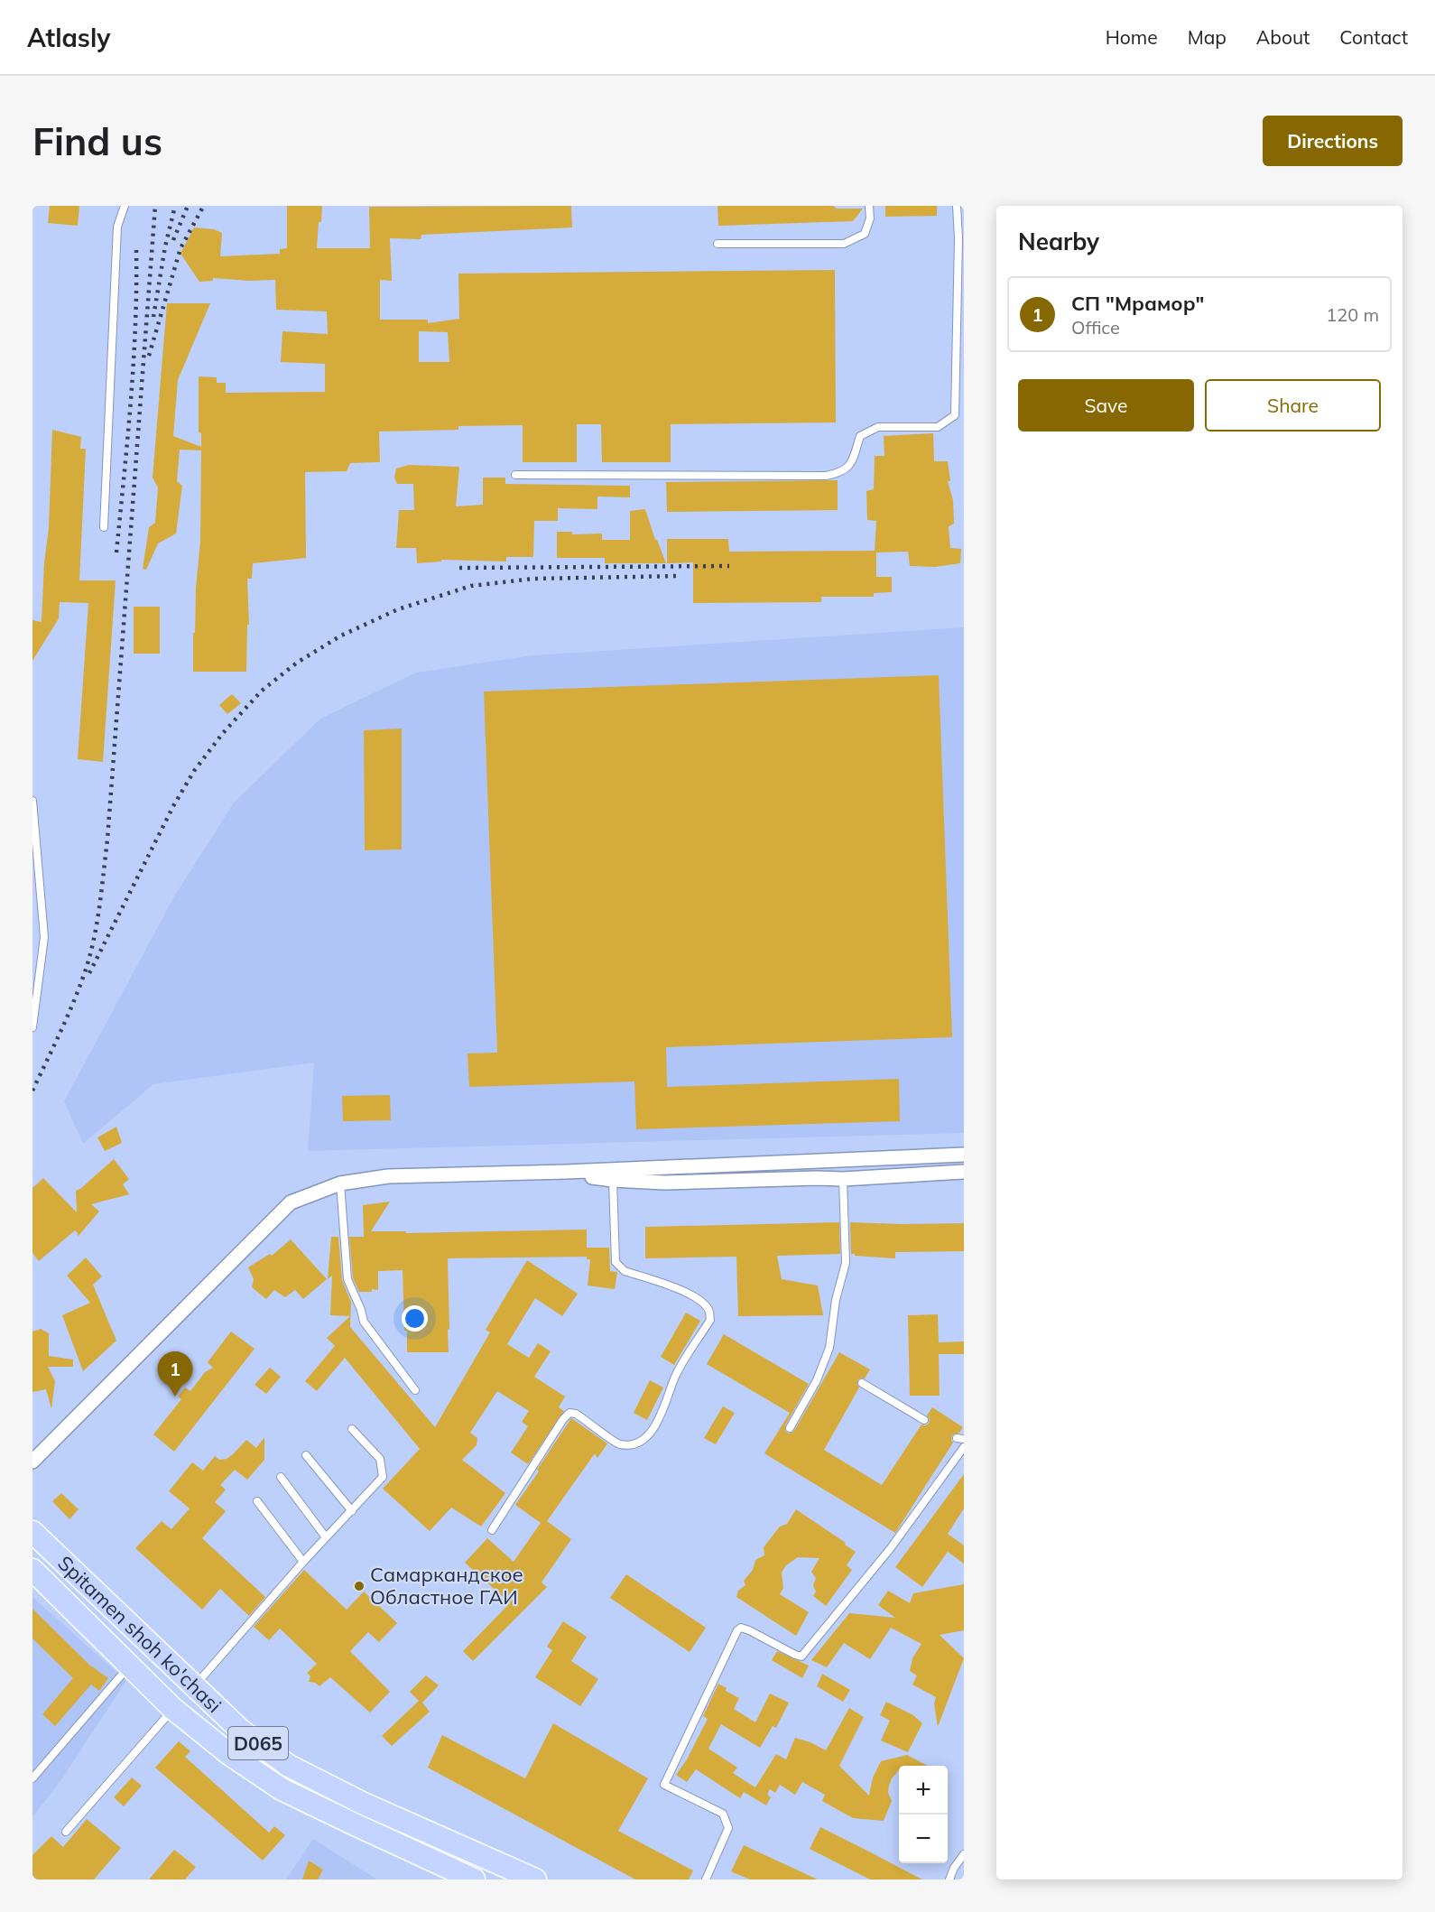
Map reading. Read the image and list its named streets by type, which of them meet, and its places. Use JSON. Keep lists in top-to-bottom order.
{
  "streets": {
    "main road": ["Spitamen shoh ko'chasi", "D065"]
  },
  "places": ["Самаркандское Областное ГАИ"],
  "page": {
    "header": "Atlasly",
    "nav": [
      "Home",
      "Map",
      "About",
      "Contact"
    ],
    "buttons": [
      "Directions",
      ["Save", "Share"]
    ],
    "title": "Find us",
    "heading": "Nearby",
    "list": [
      {
        "mark": "1",
        "name": "СП \"Мрамор\"",
        "note": "Office",
        "value": "120 m"
      }
    ],
    "pins": "1",
    "map_buttons": ["+", "−"]
  }
}
